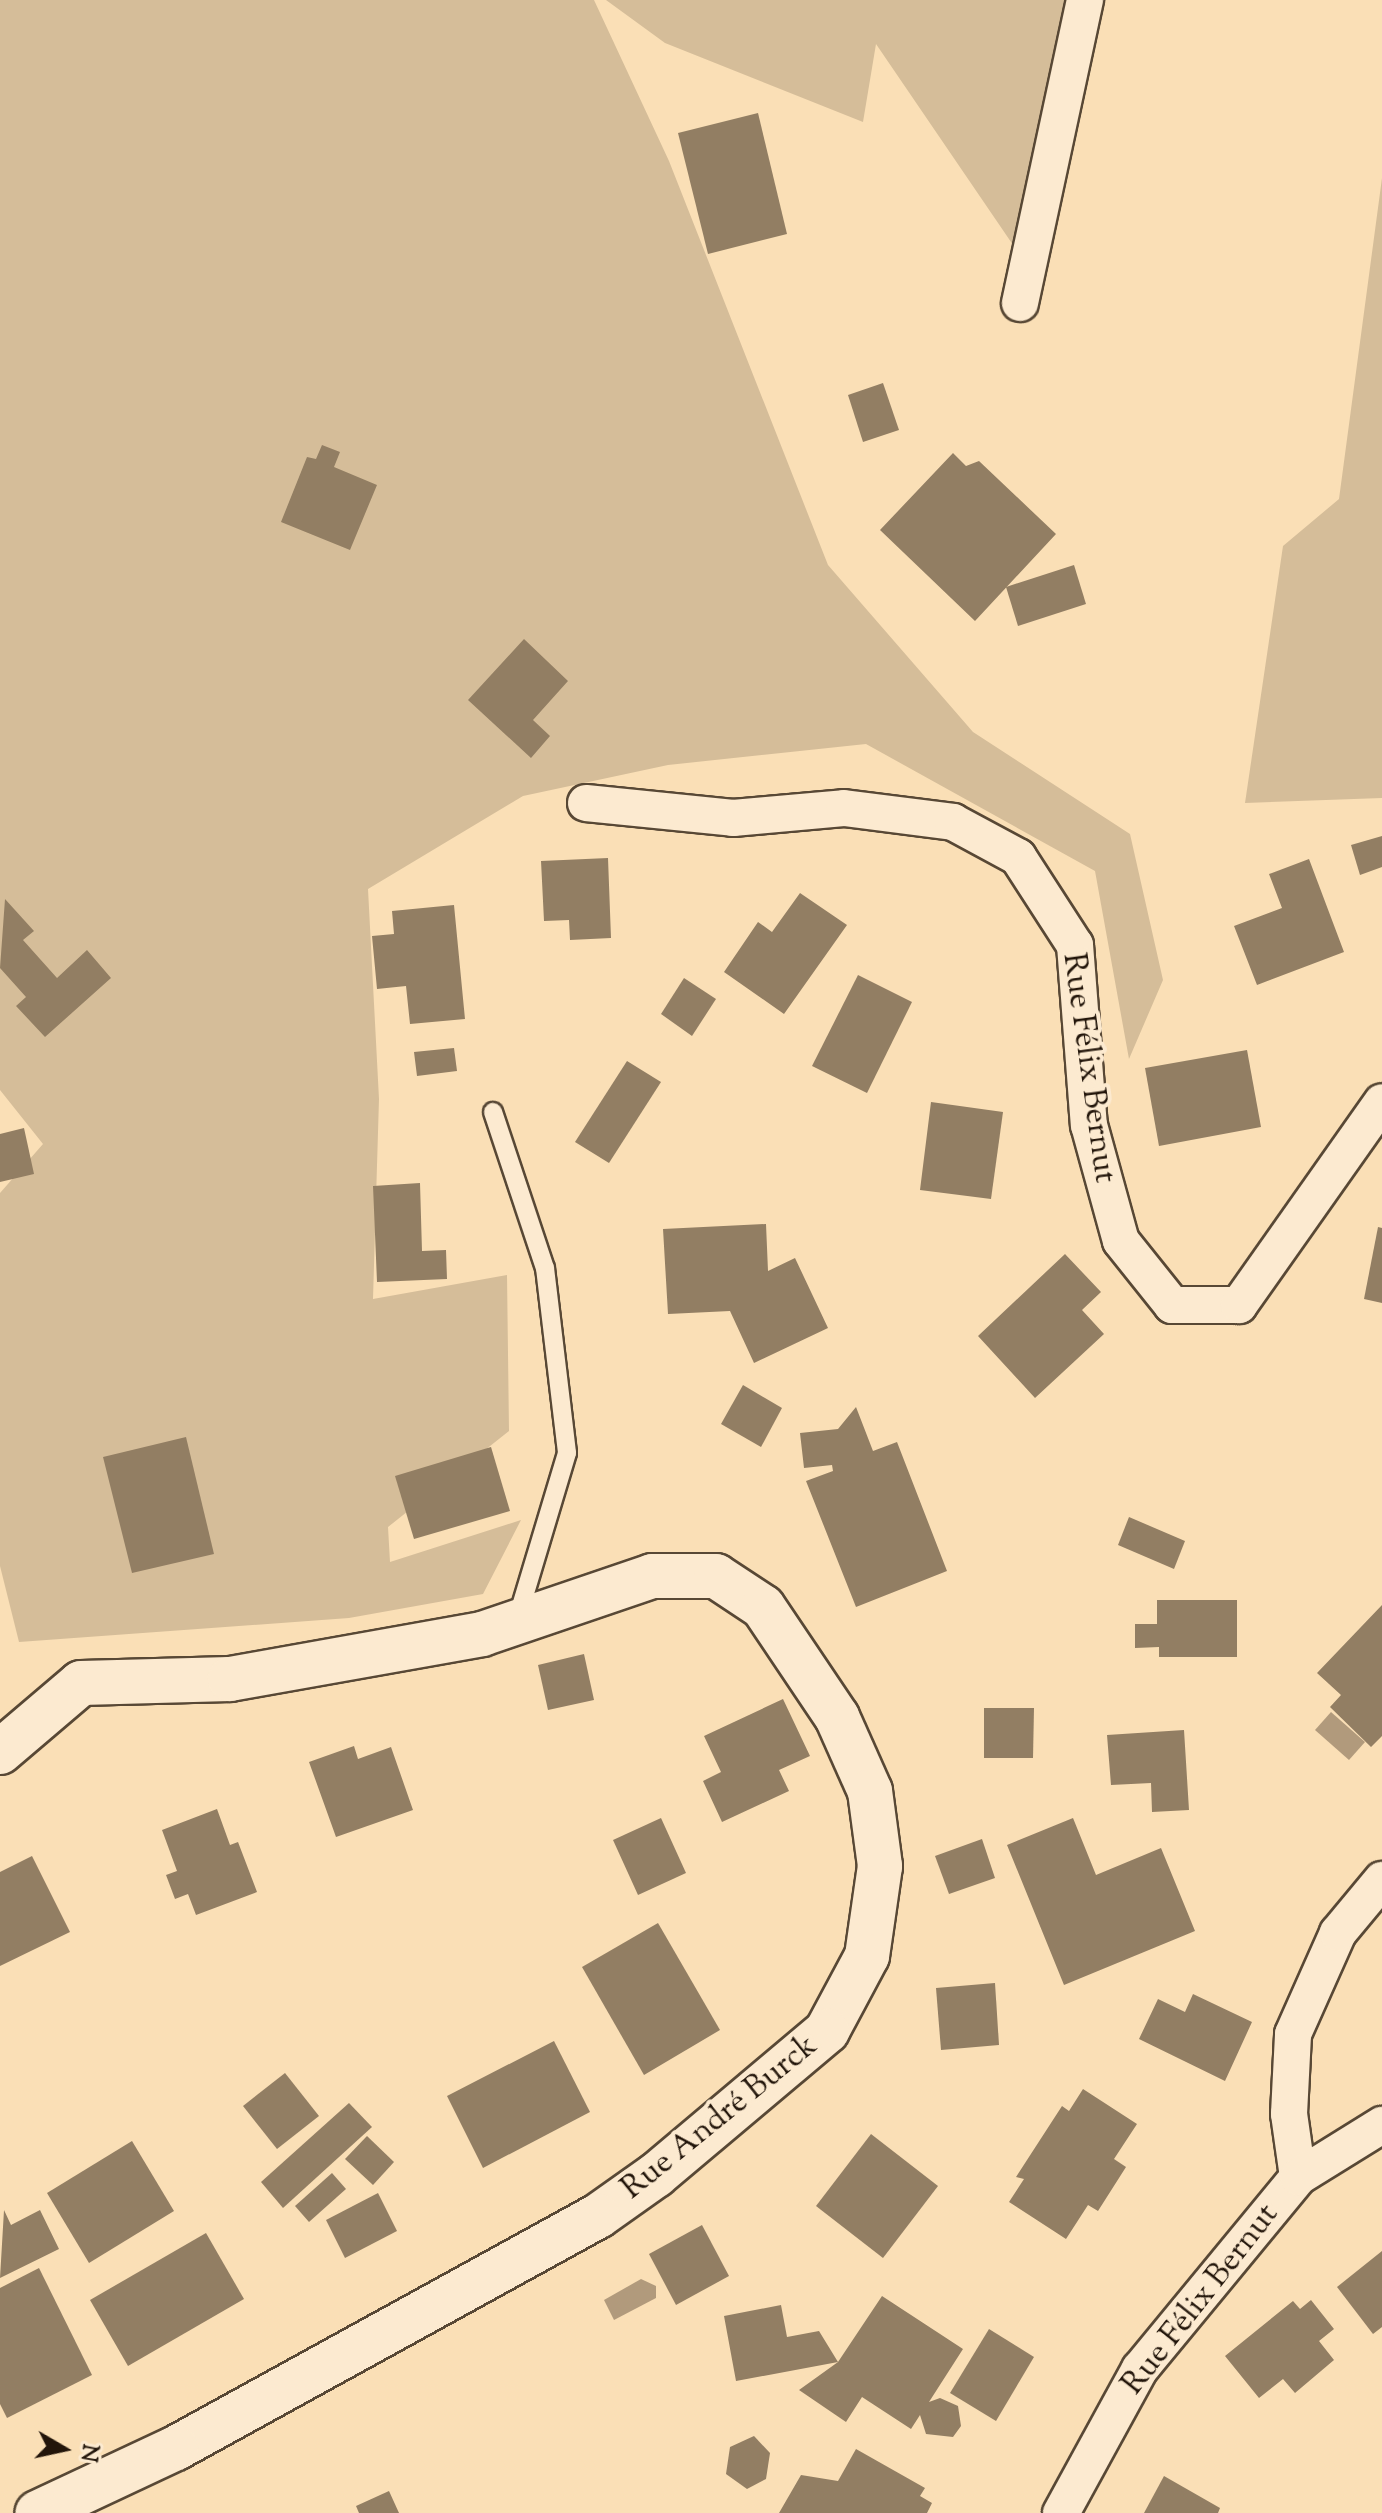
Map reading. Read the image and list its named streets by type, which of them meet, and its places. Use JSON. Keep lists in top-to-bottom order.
{
  "streets": {
    "street": ["Rue Félix Bernut", "Rue André Burck"]
  },
  "north": "right"
}
